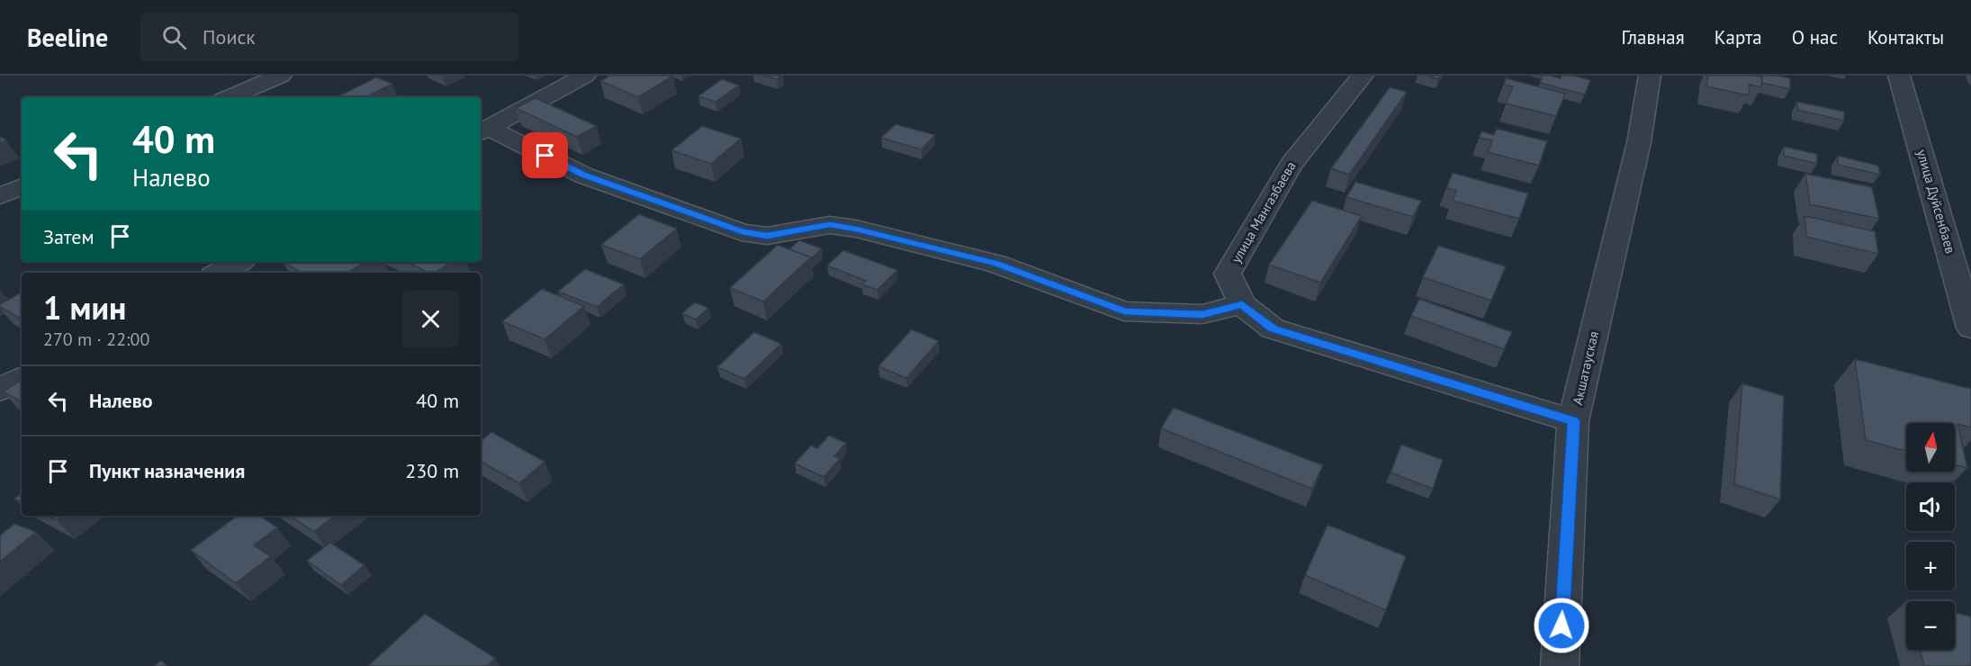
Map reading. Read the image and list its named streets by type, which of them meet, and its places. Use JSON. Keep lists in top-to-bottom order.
{
  "streets": {
    "street": ["улица Дуйсенбаев", "улица Мангазбаева", "Акшатауская"]
  },
  "north": "top",
  "page": {
    "header": "Beeline",
    "search": "Поиск",
    "nav": [
      "Главная",
      "Карта",
      "О нас",
      "Контакты"
    ],
    "turn": ["40 m", "Налево"],
    "then": "Затем",
    "heading": ["1 мин", "270 m · 22:00"],
    "list": [
      {
        "name": "Налево",
        "value": "40 m"
      },
      {
        "name": "Пункт назначения",
        "value": "230 m"
      }
    ],
    "map_buttons": ["+", "−"]
  }
}
